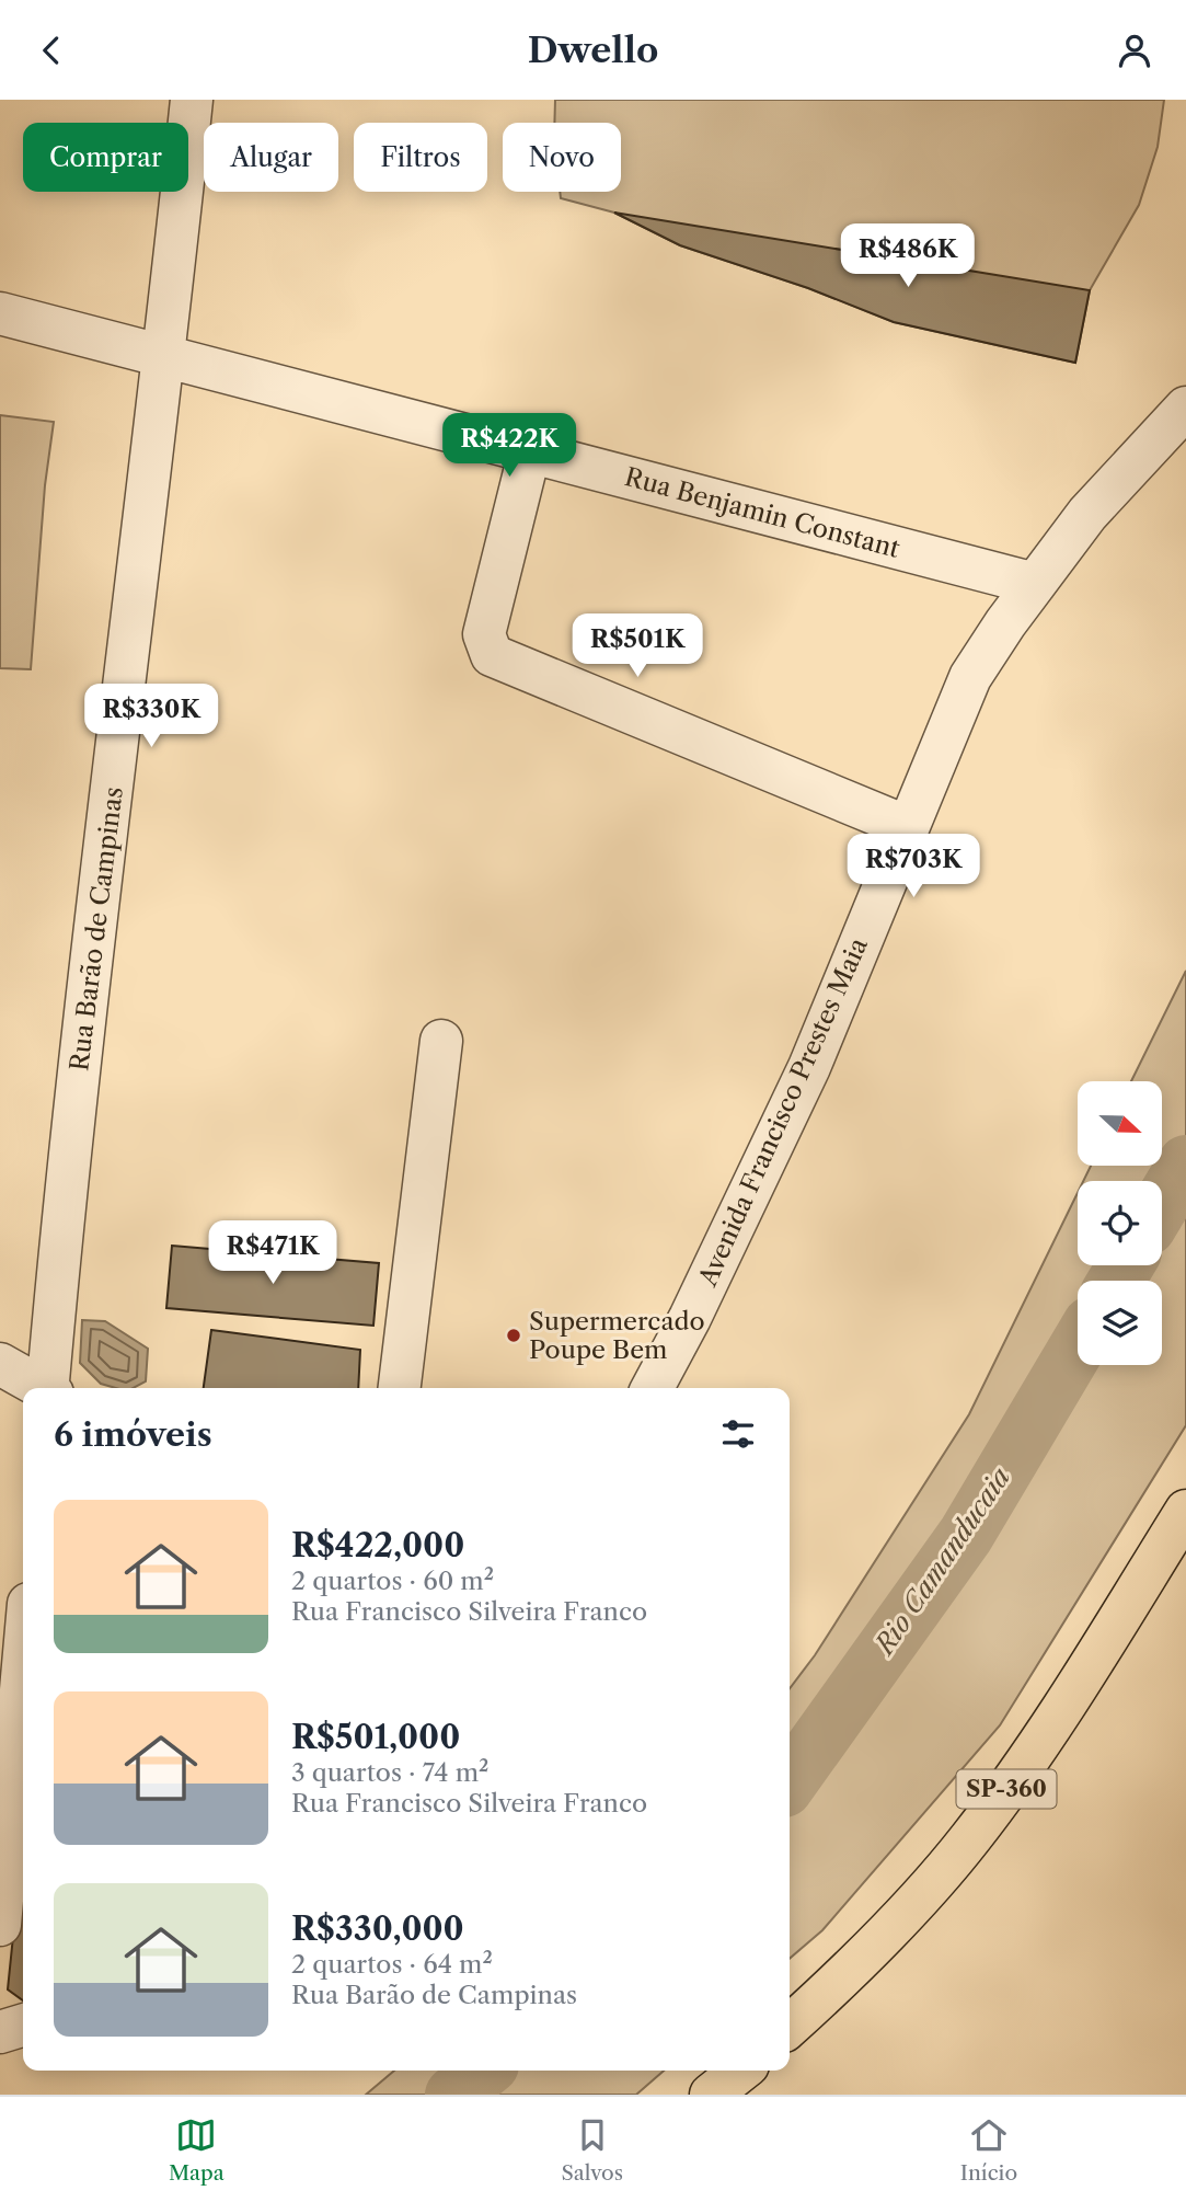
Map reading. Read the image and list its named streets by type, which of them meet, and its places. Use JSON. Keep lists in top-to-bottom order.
{
  "streets": {
    "main road": ["SP-360"],
    "street": ["Rua Benjamin Constant", "Rua Barão de Campinas", "Avenida Francisco Prestes Maia"]
  },
  "crossings": [
    ["Rua Benjamin Constant", "Rua Barão de Campinas"],
    ["Rua Benjamin Constant", "Avenida Francisco Prestes Maia"]
  ],
  "water": ["Rio Camanducaia"],
  "places": ["Supermercado Poupe Bem"],
  "north": "right",
  "page": {
    "header": "Dwello",
    "chip": [
      "Comprar",
      "Alugar",
      "Filtros",
      "Novo"
    ],
    "price": [
      "R$486K",
      "R$422K",
      "R$501K",
      "R$330K",
      "R$703K",
      "R$471K"
    ],
    "heading": "6 imóveis",
    "list": [
      {
        "name": "R$422,000",
        "note": "2 quartos · 60 m² · Rua Francisco Silveira Franco"
      },
      {
        "name": "R$501,000",
        "note": "3 quartos · 74 m² · Rua Francisco Silveira Franco"
      },
      {
        "name": "R$330,000",
        "note": "2 quartos · 64 m² · Rua Barão de Campinas"
      }
    ],
    "tabs": ["Mapa", "Salvos", "Início"]
  }
}
